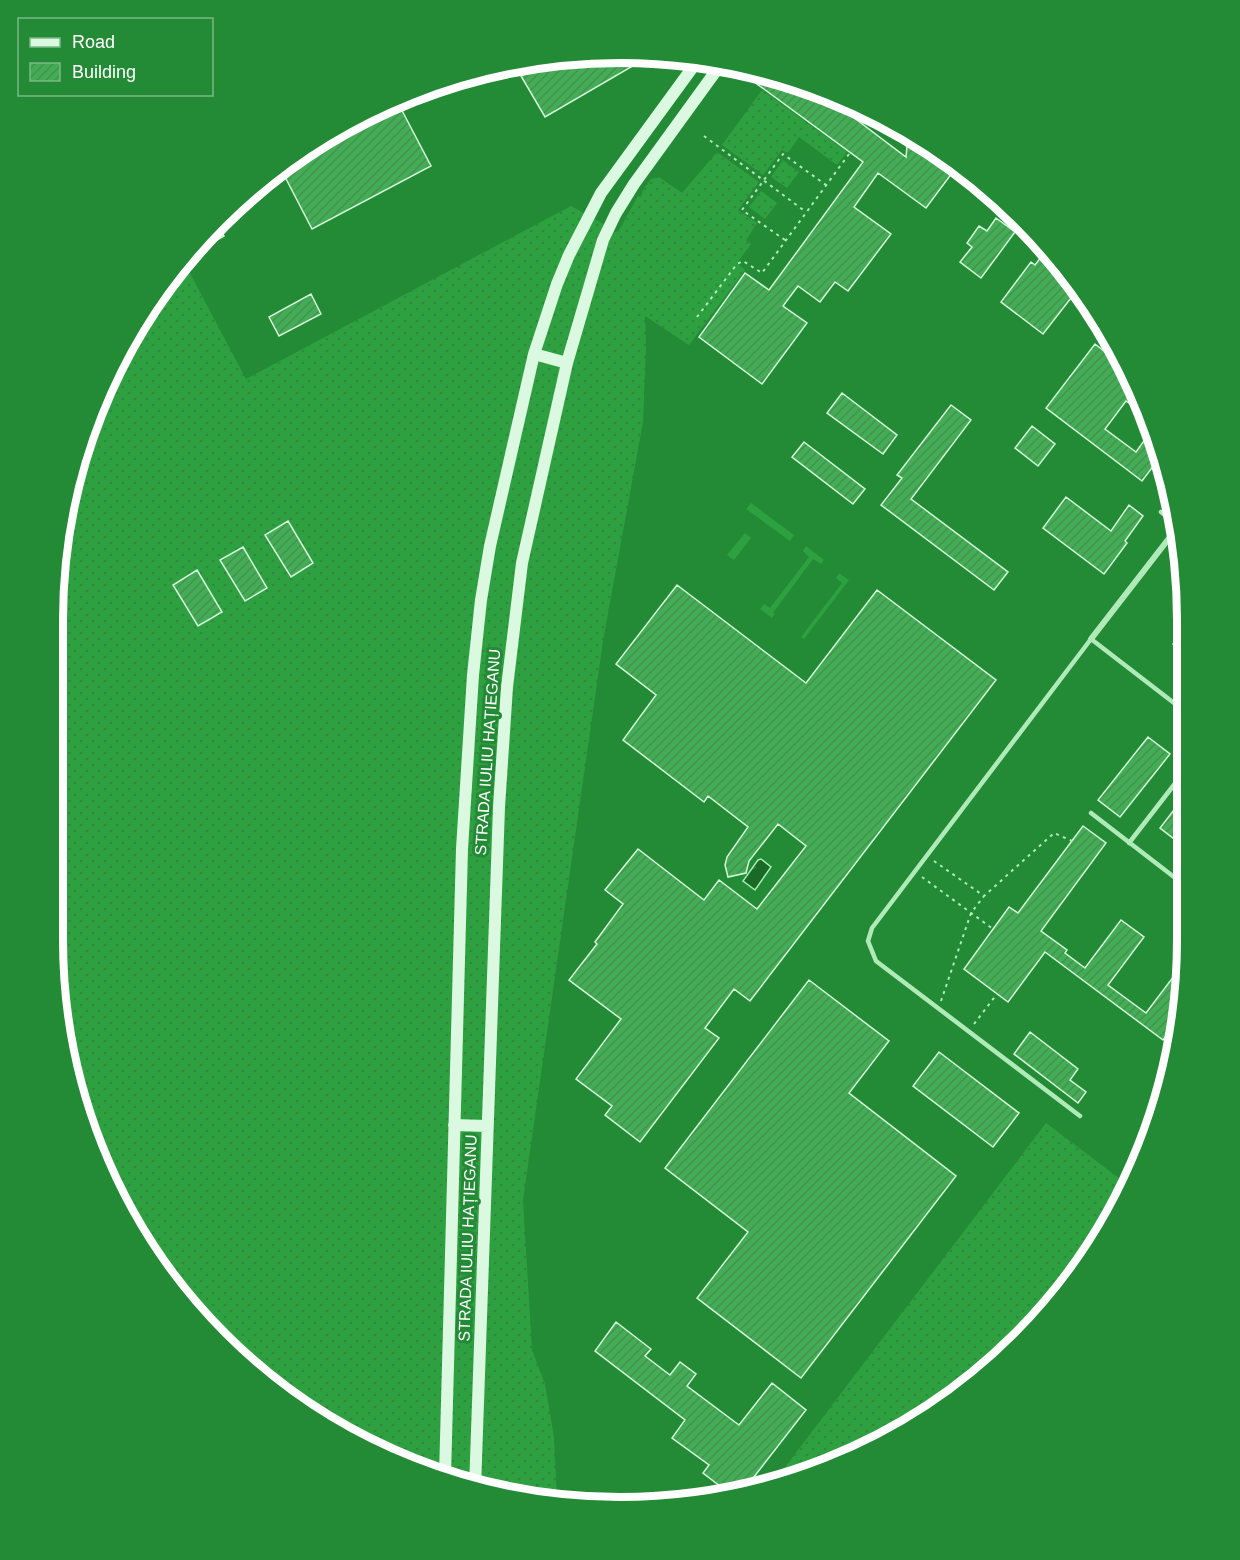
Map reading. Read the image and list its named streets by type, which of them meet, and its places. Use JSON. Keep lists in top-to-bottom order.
{
  "streets": {
    "main road": ["STRADA IULIU HAȚIEGANU"]
  },
  "legend": ["Road", "Building"]
}
